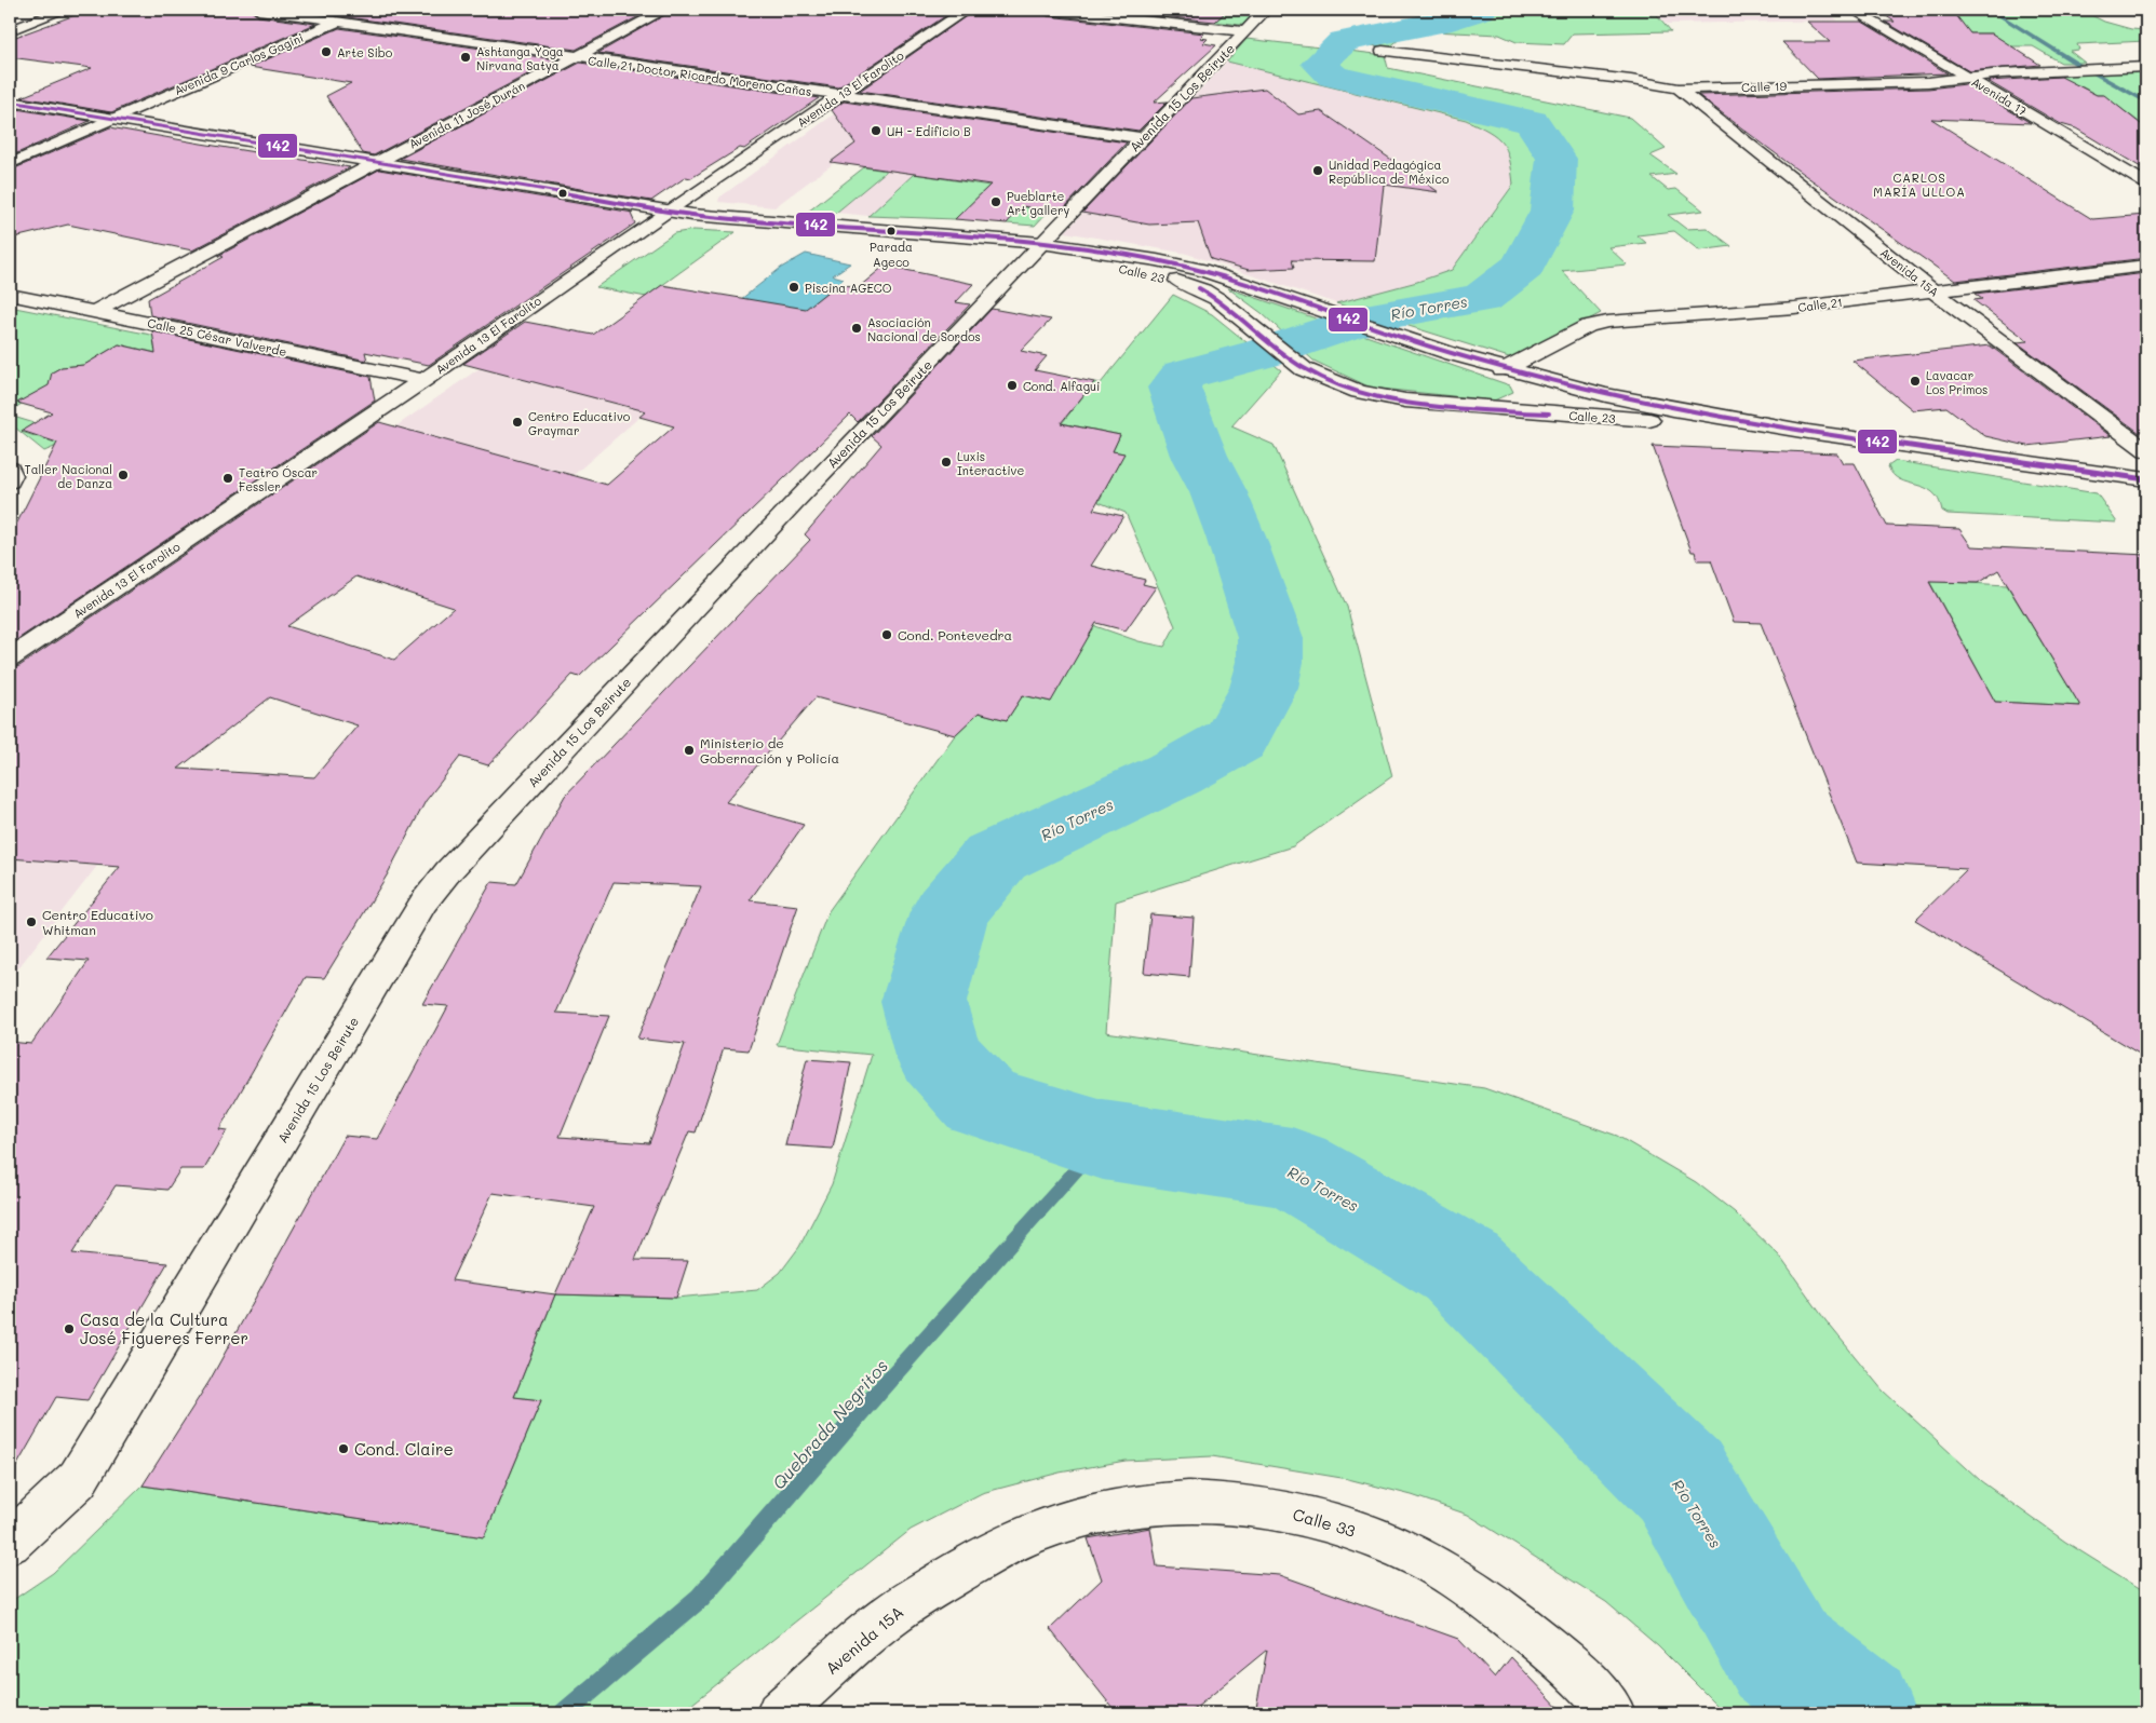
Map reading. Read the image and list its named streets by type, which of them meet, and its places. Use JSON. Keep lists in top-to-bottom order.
{
  "streets": {
    "street": [
      "Avenida 9 Carlos Gagini",
      "Calle 21 Doctor Ricardo Moreno Cañas",
      "Calle 19",
      "Avenida 13 El Farolito",
      "Avenida 17",
      "Avenida 15 Los Beirute",
      "Avenida 11 José Durán",
      "Avenida 15A",
      "Calle 23",
      "Calle 21",
      "Calle 25 César Valverde",
      "Calle 33"
    ]
  },
  "crossings": [
    ["Avenida 9 Carlos Gagini", "Calle 21 Doctor Ricardo Moreno Cañas"],
    ["Calle 21 Doctor Ricardo Moreno Cañas", "Avenida 13 El Farolito"],
    ["Calle 21 Doctor Ricardo Moreno Cañas", "Avenida 15 Los Beirute"],
    ["Calle 21 Doctor Ricardo Moreno Cañas", "Avenida 11 José Durán"],
    ["Calle 19", "Avenida 17"],
    ["Calle 19", "Avenida 15A"],
    ["Avenida 13 El Farolito", "Calle 25 César Valverde"],
    ["Avenida 15 Los Beirute", "Calle 23"],
    ["Avenida 11 José Durán", "Calle 25 César Valverde"],
    ["Avenida 15A", "Calle 21"],
    ["Avenida 15A", "Calle 33"],
    ["Calle 23", "Calle 21"]
  ],
  "districts": ["CARLOS MARÍA ULLOA"],
  "water": ["Río Torres", "Quebrada Negritos"],
  "places": [
    "Arte Sibo",
    "Ashtanga Yoga Nirvana Satya",
    "UH - Edificio B",
    "Unidad Pedagógica República de México",
    "Pueblarte Art gallery",
    "Parada Ageco",
    "Piscina AGECO",
    "Asociación Nacional de Sordos",
    "Lavacar Los Primos",
    "Cond. Alfagui",
    "Centro Educativo Graymar",
    "Luxis Interactive",
    "Taller Nacional de Danza",
    "Teatro Óscar Fessler",
    "Cond. Pontevedra",
    "Ministerio de Gobernación y Policía",
    "Centro Educativo Whitman",
    "Casa de la Cultura José Figueres Ferrer",
    "Cond. Claire"
  ],
  "lines": ["transit line 142"]
}
